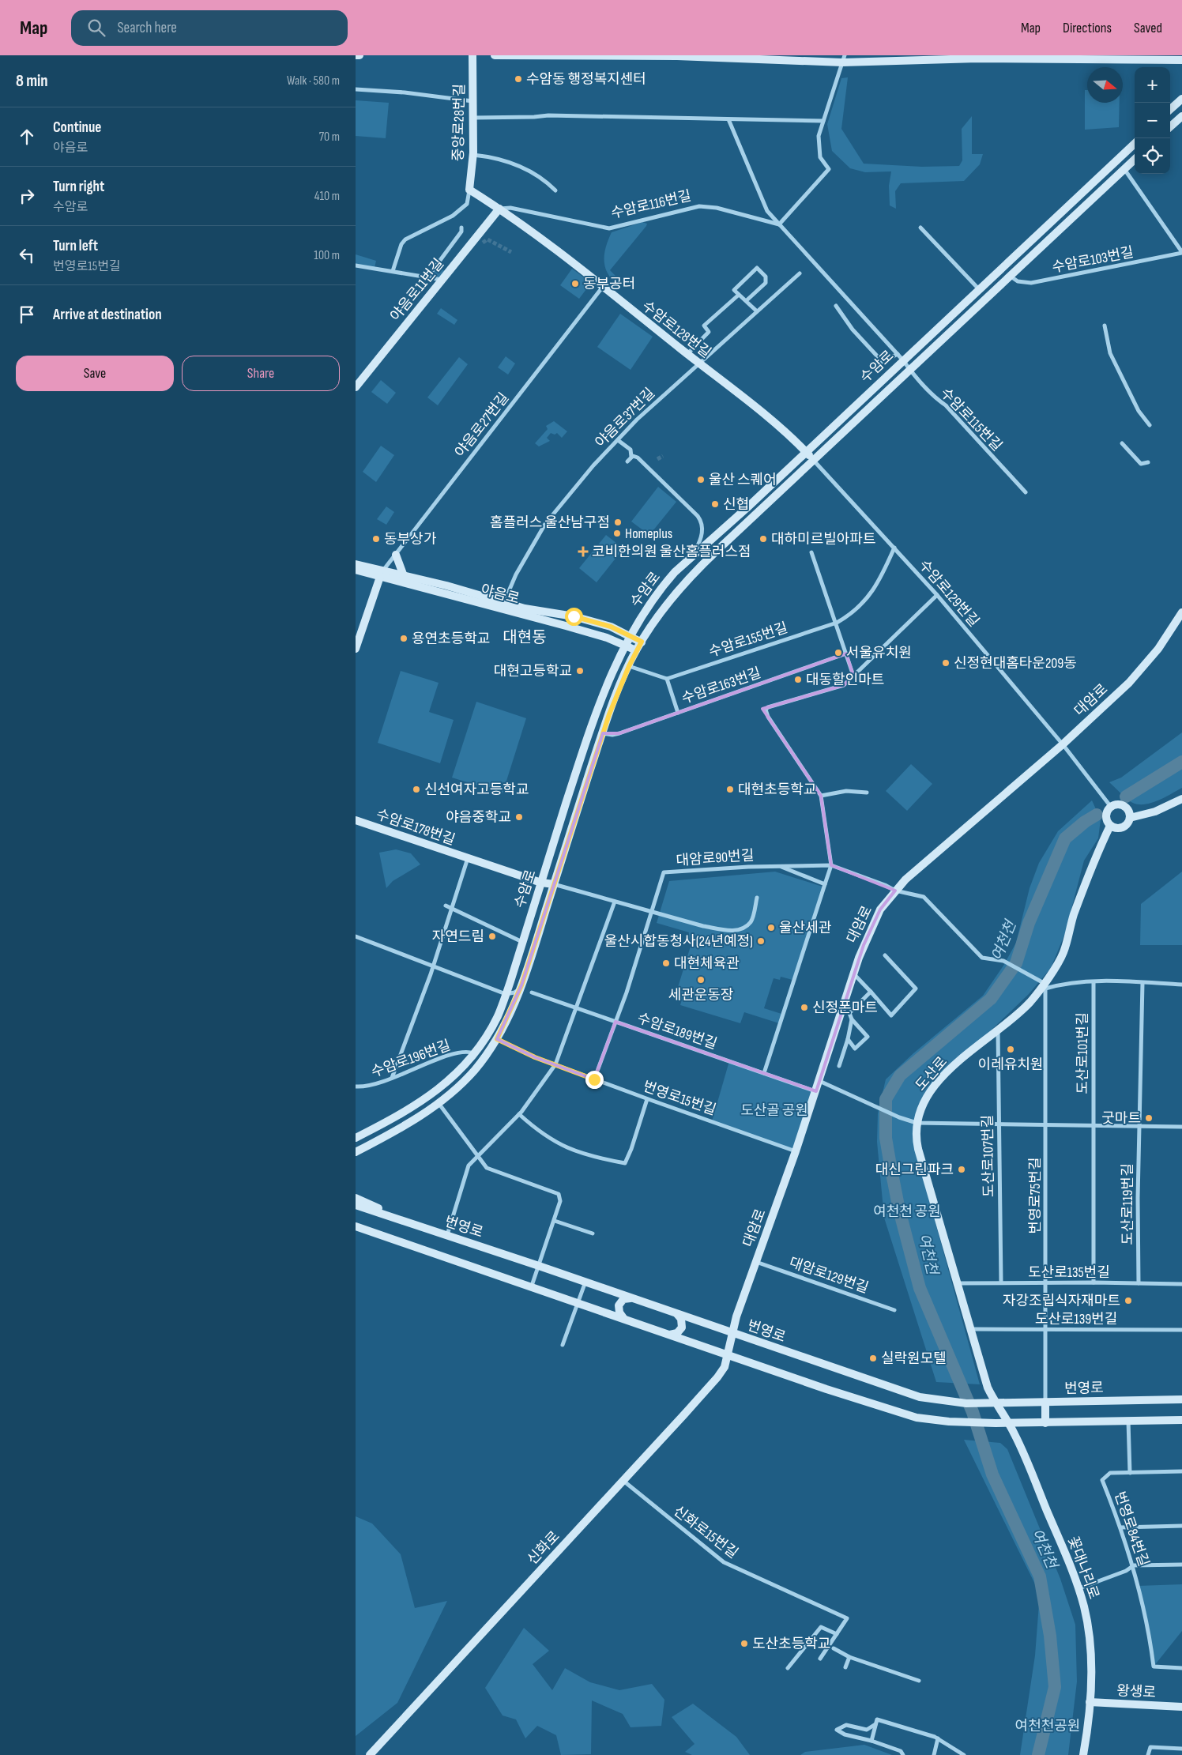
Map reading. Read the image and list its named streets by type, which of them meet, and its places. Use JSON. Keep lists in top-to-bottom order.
{
  "streets": {
    "main road": [
      "중앙로28번길",
      "야음로11번길",
      "수암로128번길",
      "수암로",
      "야음로",
      "대암로",
      "수암로178번길",
      "도산로",
      "번영로",
      "신화로",
      "꽃대나리로",
      "왕생로"
    ],
    "street": [
      "수암로116번길",
      "수암로103번길",
      "야음로37번길",
      "수암로115번길",
      "야음로27번길",
      "수암로129번길",
      "수암로155번길",
      "수암로163번길",
      "대암로90번길",
      "수암로189번길",
      "도산로101번길",
      "수암로196번길",
      "번영로15번길",
      "도산로107번길",
      "번영로75번길",
      "도산로119번길",
      "도산로135번길",
      "대암로129번길",
      "도산로139번길",
      "번영로84번길",
      "신화로15번길"
    ]
  },
  "crossings": [
    ["수암로116번길", "야음로11번길"],
    ["수암로116번길", "수암로128번길"],
    ["수암로103번길", "수암로"],
    ["야음로11번길", "수암로128번길"],
    ["수암로128번길", "수암로"],
    ["수암로128번길", "야음로37번길"],
    ["수암로128번길", "야음로27번길"],
    ["수암로128번길", "수암로129번길"],
    ["수암로", "수암로115번길"],
    ["수암로", "수암로129번길"],
    ["수암로", "야음로"],
    ["수암로", "수암로163번길"],
    ["수암로", "수암로178번길"],
    ["수암로", "대암로90번길"],
    ["수암로", "수암로196번길"],
    ["수암로", "번영로15번길"],
    ["야음로37번길", "야음로"],
    ["야음로27번길", "야음로"],
    ["수암로129번길", "수암로155번길"],
    ["수암로129번길", "대암로"],
    ["수암로129번길", "도산로"],
    ["대암로", "대암로90번길"],
    ["대암로", "수암로189번길"],
    ["대암로", "번영로15번길"],
    ["대암로", "번영로"],
    ["대암로", "대암로129번길"],
    ["대암로", "신화로"],
    ["수암로178번길", "수암로196번길"],
    ["대암로90번길", "수암로189번길"],
    ["대암로90번길", "도산로"],
    ["대암로90번길", "번영로15번길"],
    ["대암로90번길", "번영로75번길"],
    ["도산로", "도산로107번길"],
    ["도산로", "번영로75번길"],
    ["도산로", "번영로"],
    ["도산로", "도산로135번길"],
    ["도산로", "도산로139번길"],
    ["도산로", "꽃대나리로"],
    ["도산로107번길", "도산로135번길"],
    ["번영로75번길", "번영로"],
    ["번영로75번길", "도산로135번길"],
    ["번영로75번길", "도산로139번길"],
    ["도산로119번길", "도산로135번길"],
    ["번영로", "꽃대나리로"],
    ["신화로15번길", "신화로"],
    ["꽃대나리로", "왕생로"]
  ],
  "districts": ["대현동"],
  "water": ["여천천"],
  "parks": ["도산골 공원", "여천천 공원", "여천천공원"],
  "places": {
    "other": [
      "수암동 행정복지센터",
      "동부공터",
      "울산 스퀘어",
      "신협",
      "홈플러스 울산남구점",
      "Homeplus",
      "동부상가",
      "대하미르빌아파트",
      "용연초등학교",
      "서울유치원",
      "신정현대홈타운209동",
      "대현고등학교",
      "대동할인마트",
      "신선여자고등학교",
      "대현초등학교",
      "야음중학교",
      "울산세관",
      "자연드림",
      "울산시합동청사(24년예정)",
      "대현체육관",
      "세관운동장",
      "신정폰마트",
      "이레유치원",
      "굿마트",
      "대신그린파크",
      "자강조립식자재마트",
      "실락원모텔",
      "도산초등학교"
    ],
    "health": ["코비한의원 울산홈플러스점"]
  },
  "north": "right",
  "page": {
    "header": "Map",
    "search": "Search here",
    "nav": ["Map", "Directions", "Saved"],
    "heading": ["8 min", "Walk · 580 m"],
    "map_buttons": ["+", "−"],
    "list": [
      ["Continue", "야음로", "70 m"],
      ["Turn right", "수암로", "410 m"],
      ["Turn left", "번영로15번길", "100 m"],
      "Arrive at destination"
    ],
    "buttons": ["Save", "Share"]
  }
}
